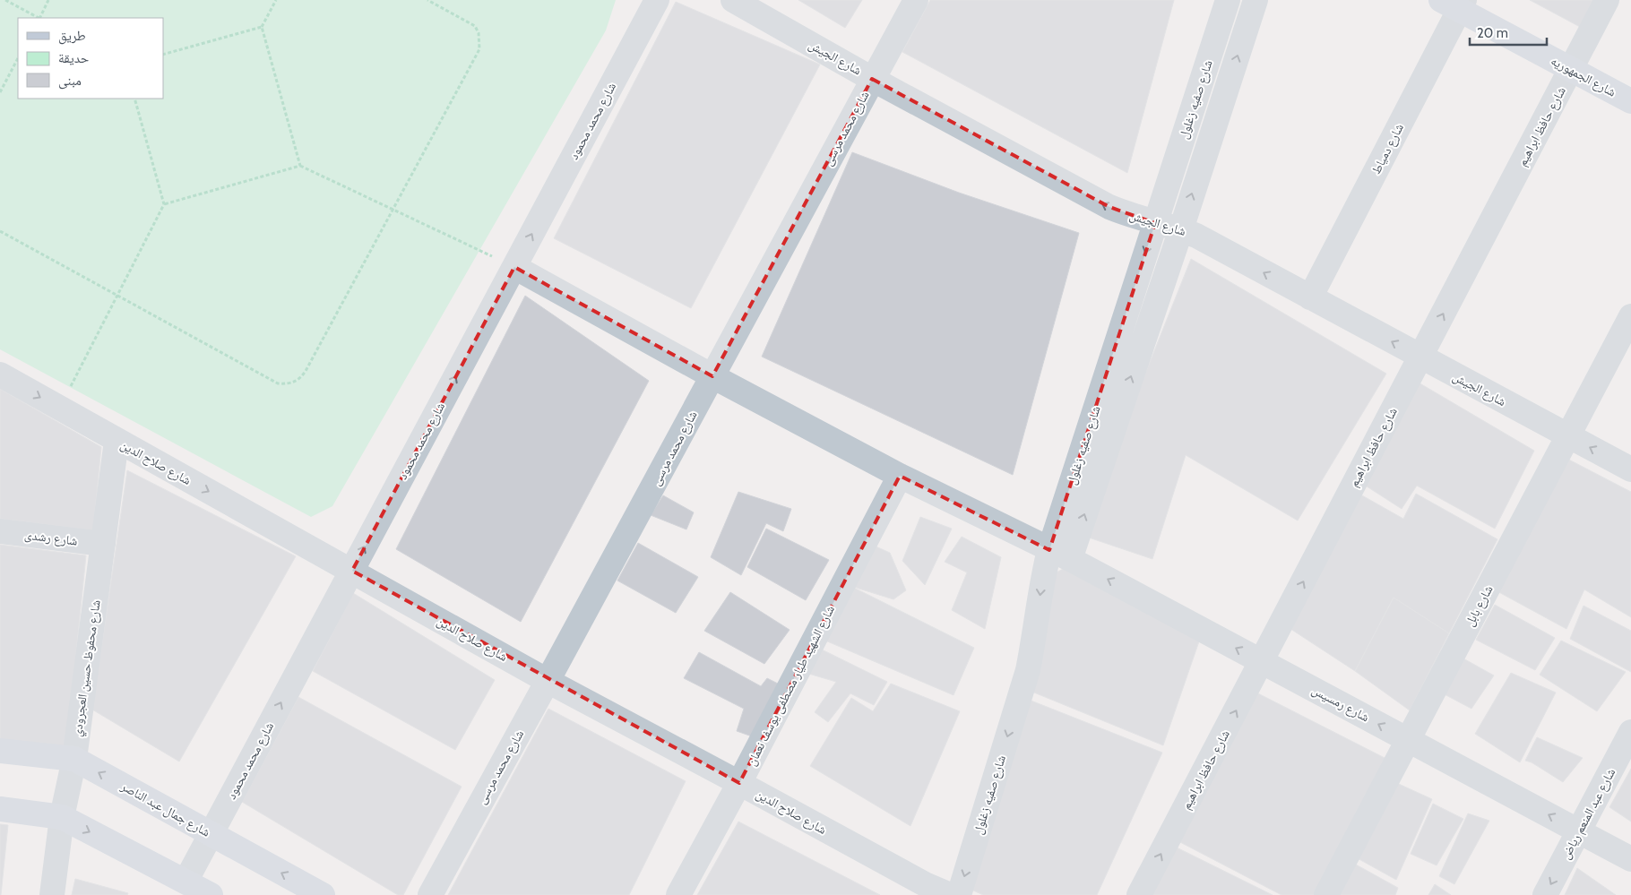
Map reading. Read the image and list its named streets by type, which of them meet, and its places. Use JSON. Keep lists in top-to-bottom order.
{
  "streets": {
    "main road": ["شارع الجمهوريه", "شارع جمال عبد الناصر"],
    "street": [
      "شارع الجيش",
      "شارع صفيه زغلول",
      "شارع محمد محمود",
      "شارع حافظ ابراهيم",
      "شارع محمد مرسى",
      "شارع دمياط",
      "شارع صلاح الدين",
      "شارع رشدى",
      "شارع بابل",
      "شارع محفوظ حسين العجرودي",
      "شارع الشهيد طيار مصطفى يوسف نعمان",
      "شارع رمسيس",
      "شارع عبد المنعم رياض"
    ]
  },
  "crossings": [
    ["شارع الجيش", "شارع صفيه زغلول"],
    ["شارع الجيش", "شارع حافظ ابراهيم"],
    ["شارع الجيش", "شارع محمد مرسى"],
    ["شارع الجيش", "شارع دمياط"],
    ["شارع الجيش", "شارع بابل"],
    ["شارع الجمهوريه", "شارع حافظ ابراهيم"],
    ["شارع الجمهوريه", "شارع دمياط"],
    ["شارع صفيه زغلول", "شارع رمسيس"],
    ["شارع محمد محمود", "شارع صلاح الدين"],
    ["شارع محمد محمود", "شارع رمسيس"],
    ["شارع محمد محمود", "شارع جمال عبد الناصر"],
    ["شارع حافظ ابراهيم", "شارع رمسيس"],
    ["شارع محمد مرسى", "شارع صلاح الدين"],
    ["شارع محمد مرسى", "شارع رمسيس"],
    ["شارع صلاح الدين", "شارع محفوظ حسين العجرودي"],
    ["شارع صلاح الدين", "شارع الشهيد طيار مصطفى يوسف نعمان"],
    ["شارع رشدى", "شارع محفوظ حسين العجرودي"],
    ["شارع بابل", "شارع رمسيس"],
    ["شارع محفوظ حسين العجرودي", "شارع جمال عبد الناصر"],
    ["شارع الشهيد طيار مصطفى يوسف نعمان", "شارع رمسيس"],
    ["شارع رمسيس", "شارع عبد المنعم رياض"]
  ],
  "one_way": [
    "شارع الجيش",
    "شارع محمد محمود",
    "شارع حافظ ابراهيم",
    "شارع رمسيس",
    "شارع عبد المنعم رياض"
  ],
  "legend": ["طريق", "حديقة", "مبنى"],
  "scale_bar": "20 m"
}
